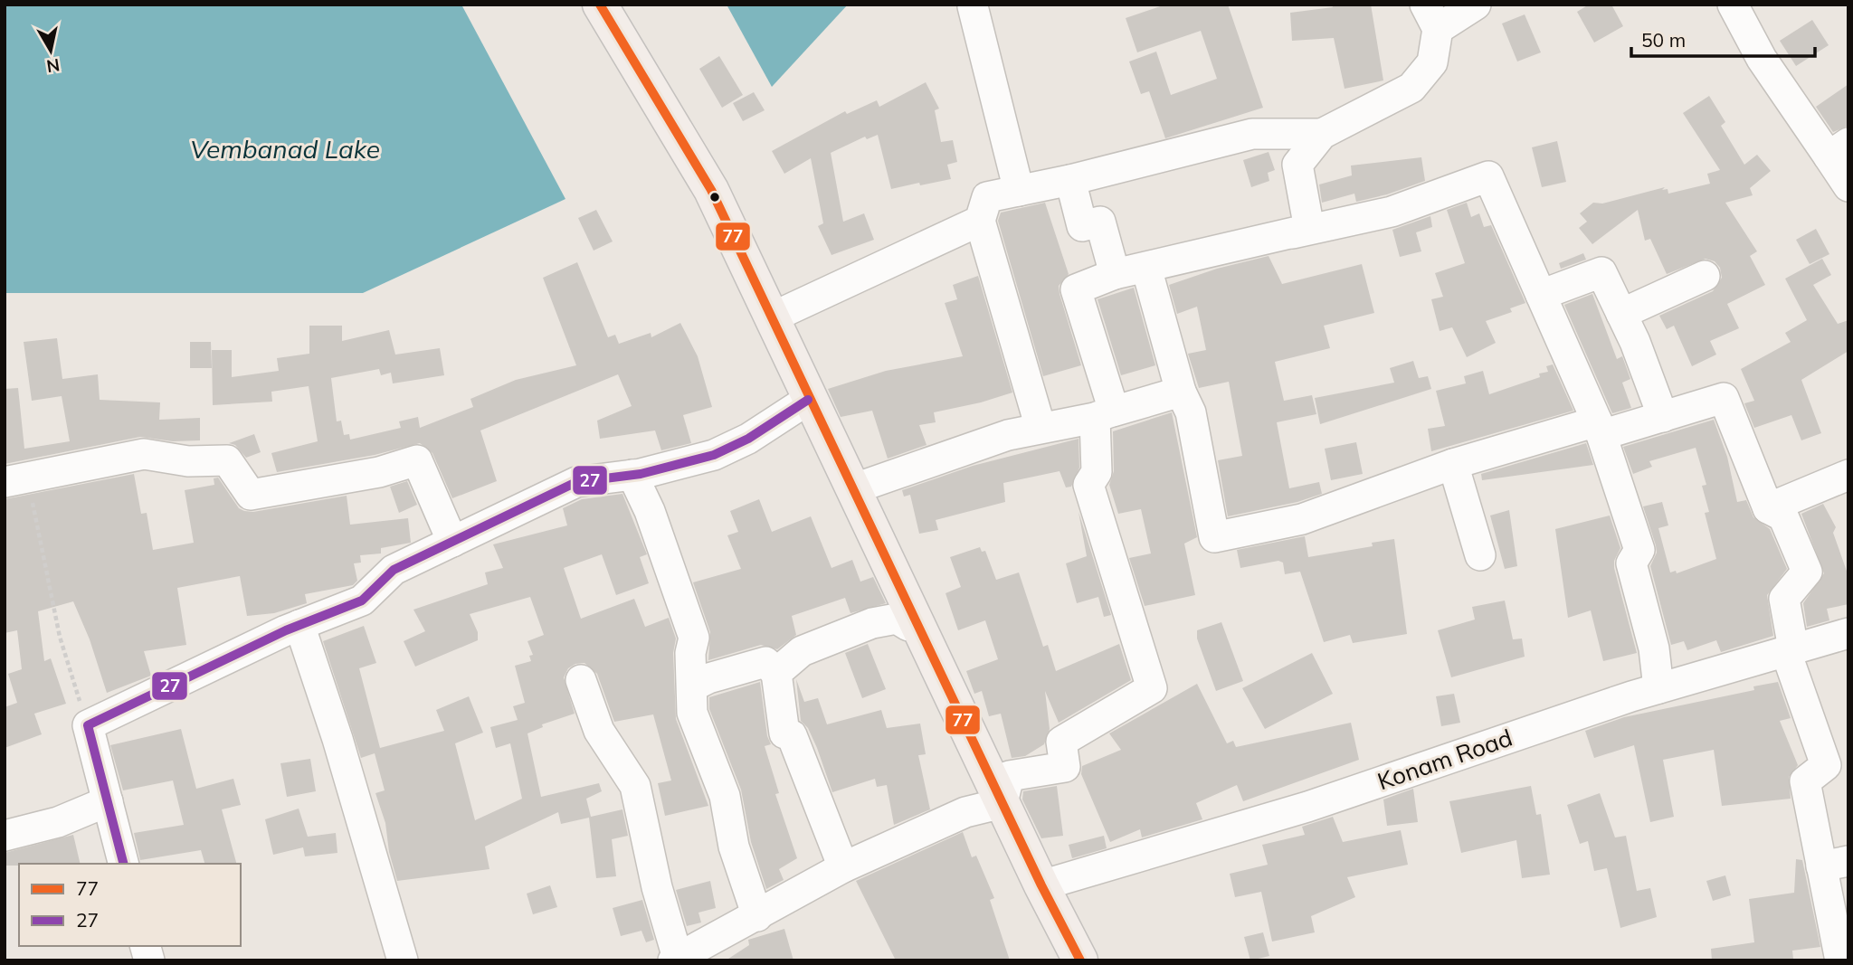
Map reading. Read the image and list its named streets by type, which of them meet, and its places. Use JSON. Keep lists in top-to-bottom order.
{
  "streets": {
    "street": ["Konam Road"]
  },
  "water": ["Vembanad Lake"],
  "lines": ["transit line 77", "transit line 27"],
  "legend": ["77", "27"],
  "scale_bar": "50 m",
  "north": "bottom"
}
